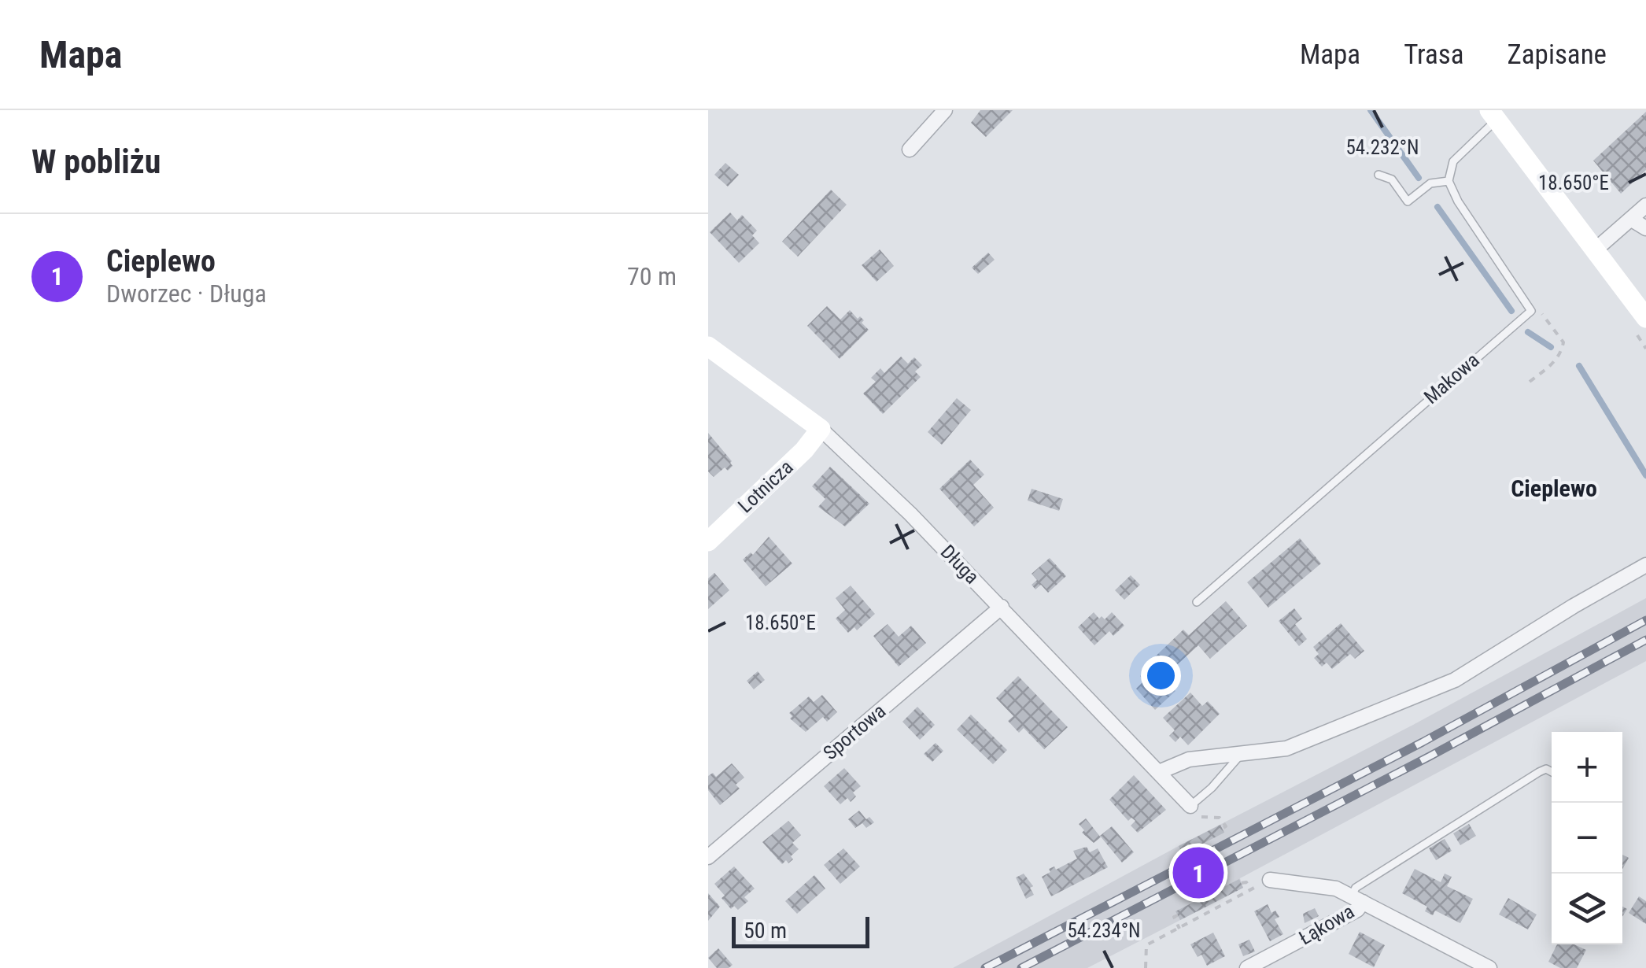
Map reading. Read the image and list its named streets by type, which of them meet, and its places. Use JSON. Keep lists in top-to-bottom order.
{
  "streets": {
    "street": [
      "Lotnicza",
      "Długa",
      "Sportowa",
      "Łąkowa"
    ],
    "lane": ["Makowa"]
  },
  "crossings": [
    ["Lotnicza", "Długa"],
    ["Długa", "Sportowa"]
  ],
  "districts": ["Cieplewo"],
  "scale_bar": "50 m",
  "page": {
    "header": "Mapa",
    "nav": ["Mapa", "Trasa", "Zapisane"],
    "heading": "W pobliżu",
    "list": [
      {
        "mark": "1",
        "name": "Cieplewo",
        "note": "Dworzec · Długa",
        "value": "70 m"
      }
    ],
    "map_buttons": ["+", "−"],
    "pins": "1",
    "scale": "50 m"
  },
  "coordinates": ["54.232°N", "18.650°E", "54.234°N"]
}
